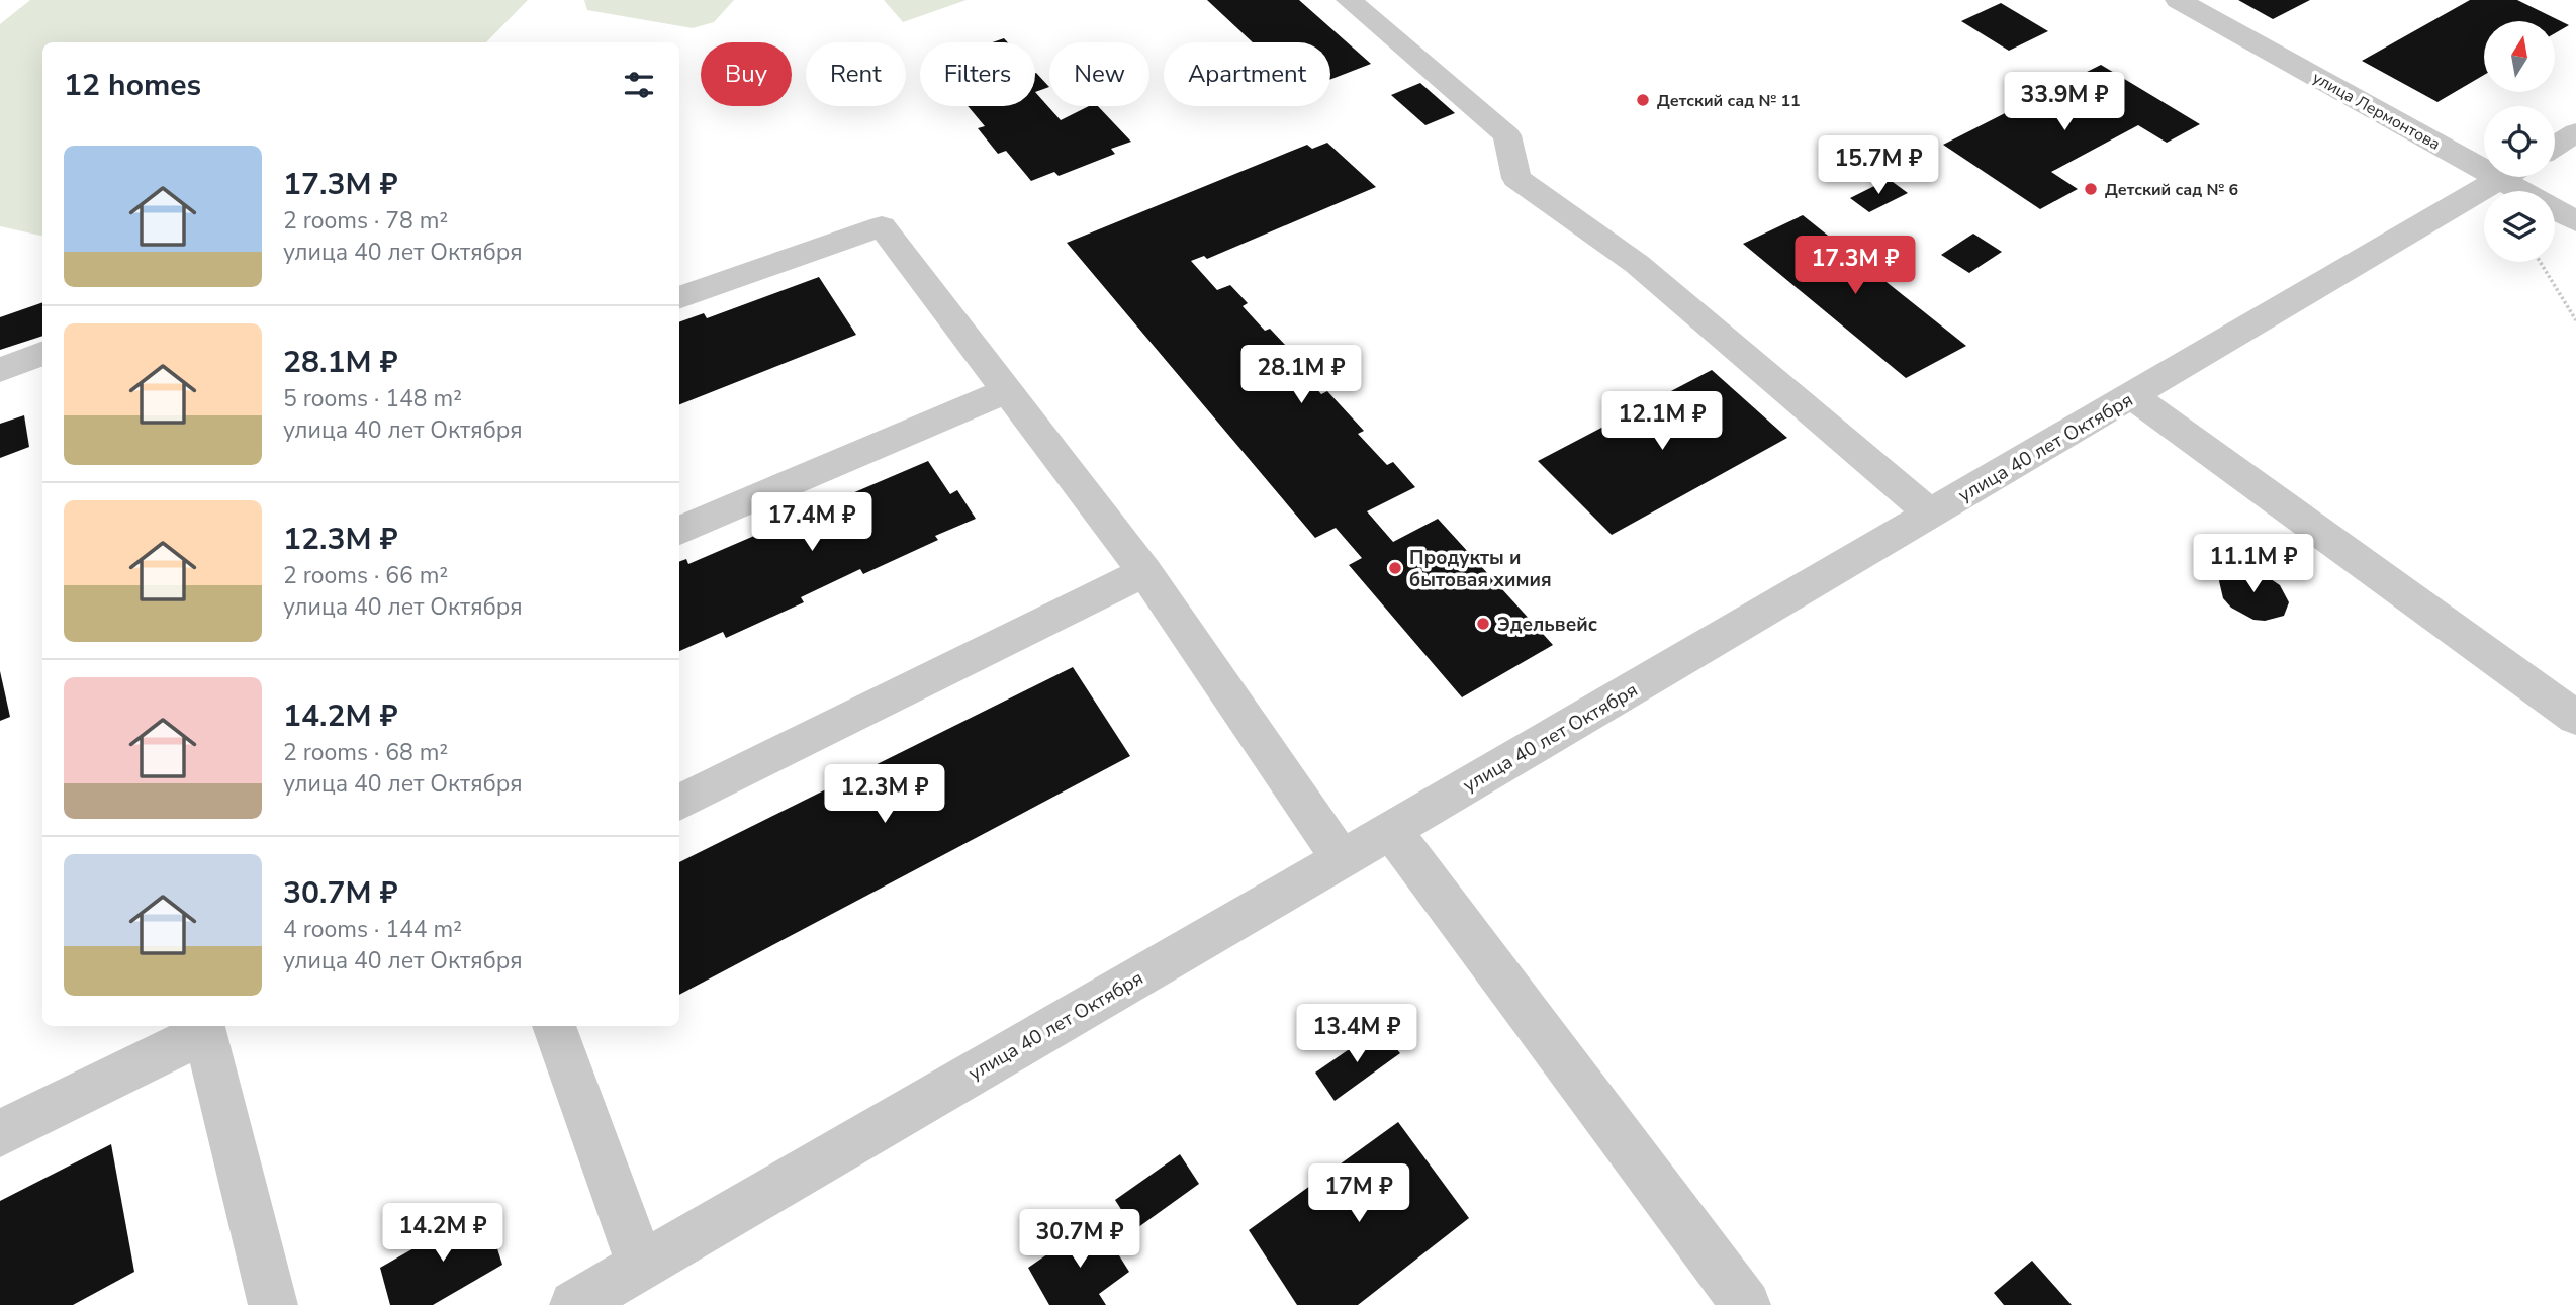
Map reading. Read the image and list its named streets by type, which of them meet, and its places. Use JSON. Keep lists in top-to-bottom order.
{
  "streets": {
    "street": ["улица Лермонтова", "улица 40 лет Октября"]
  },
  "places": [
    "Детский сад № 11",
    "Детский сад № 6",
    "Продукты и бытовая химия",
    "Эдельвейс"
  ],
  "north": "top",
  "page": {
    "chip": [
      "Buy",
      "Rent",
      "Filters",
      "New",
      "Apartment"
    ],
    "heading": "12 homes",
    "price": [
      "33.9M ₽",
      "15.7M ₽",
      "17.3M ₽",
      "28.1M ₽",
      "12.1M ₽",
      "17.4M ₽",
      "11.1M ₽",
      "12.3M ₽",
      "13.4M ₽",
      "17M ₽",
      "14.2M ₽",
      "30.7M ₽"
    ],
    "list": [
      {
        "name": "17.3M ₽",
        "note": "2 rooms · 78 m² · улица 40 лет Октября"
      },
      {
        "name": "28.1M ₽",
        "note": "5 rooms · 148 m² · улица 40 лет Октября"
      },
      {
        "name": "12.3M ₽",
        "note": "2 rooms · 66 m² · улица 40 лет Октября"
      },
      {
        "name": "14.2M ₽",
        "note": "2 rooms · 68 m² · улица 40 лет Октября"
      },
      {
        "name": "30.7M ₽",
        "note": "4 rooms · 144 m² · улица 40 лет Октября"
      }
    ]
  }
}
